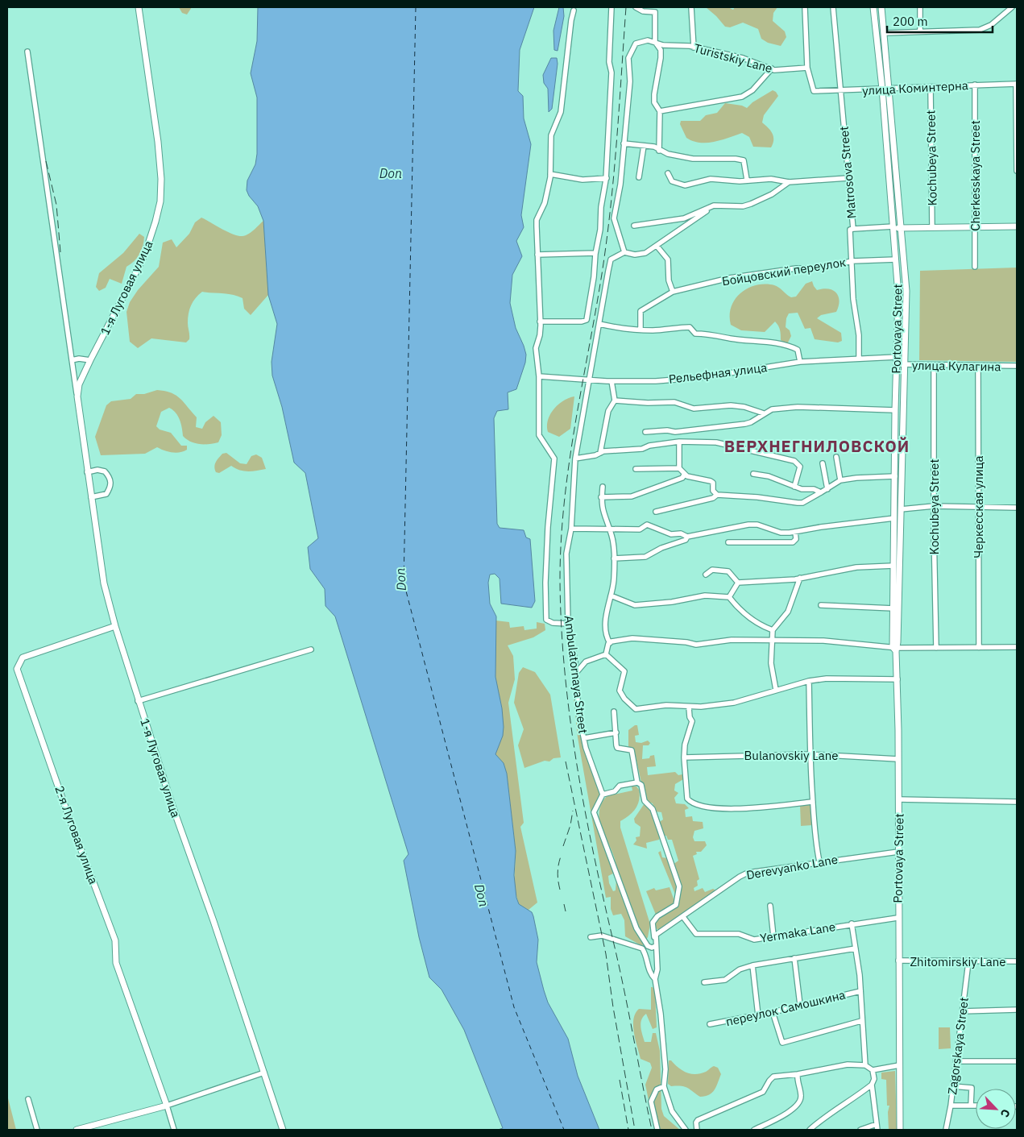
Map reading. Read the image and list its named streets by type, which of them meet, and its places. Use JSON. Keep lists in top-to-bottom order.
{
  "streets": {
    "main road": ["1-я Луговая улица", "Portovaya Street", "2-я Луговая улица"],
    "street": [
      "Turistskiy Lane",
      "улица Коминтерна",
      "Kochubeya Street",
      "Matrosova Street",
      "Cherkesskaya Street",
      "Бойцовский переулок",
      "улица Кулагина",
      "Рельефная улица",
      "Черкесская улица",
      "Ambulatornaya Street",
      "Bulanovskiy Lane",
      "Derevyanko Lane",
      "Yermaka Lane",
      "Zhitomirskiy Lane",
      "переулок Самошкина",
      "Zagorskaya Street"
    ]
  },
  "crossings": [
    ["Turistskiy Lane", "улица Коминтерна"],
    ["улица Коминтерна", "Kochubeya Street"],
    ["улица Коминтерна", "Matrosova Street"],
    ["улица Коминтерна", "Cherkesskaya Street"],
    ["улица Коминтерна", "Portovaya Street"],
    ["Kochubeya Street", "улица Кулагина"],
    ["Matrosova Street", "Бойцовский переулок"],
    ["Matrosova Street", "Рельефная улица"],
    ["Бойцовский переулок", "Portovaya Street"],
    ["1-я Луговая улица", "2-я Луговая улица"],
    ["Portovaya Street", "улица Кулагина"],
    ["Portovaya Street", "Рельефная улица"],
    ["Portovaya Street", "Bulanovskiy Lane"],
    ["Portovaya Street", "Derevyanko Lane"],
    ["Portovaya Street", "Yermaka Lane"],
    ["Portovaya Street", "Zhitomirskiy Lane"],
    ["улица Кулагина", "Черкесская улица"],
    ["Рельефная улица", "Ambulatornaya Street"],
    ["Derevyanko Lane", "Yermaka Lane"],
    ["Zhitomirskiy Lane", "Zagorskaya Street"]
  ],
  "districts": ["ВЕРХНЕГНИЛОВСКОЙ"],
  "water": ["Don"],
  "scale_bar": "200 m",
  "north": "bottom right"
}
